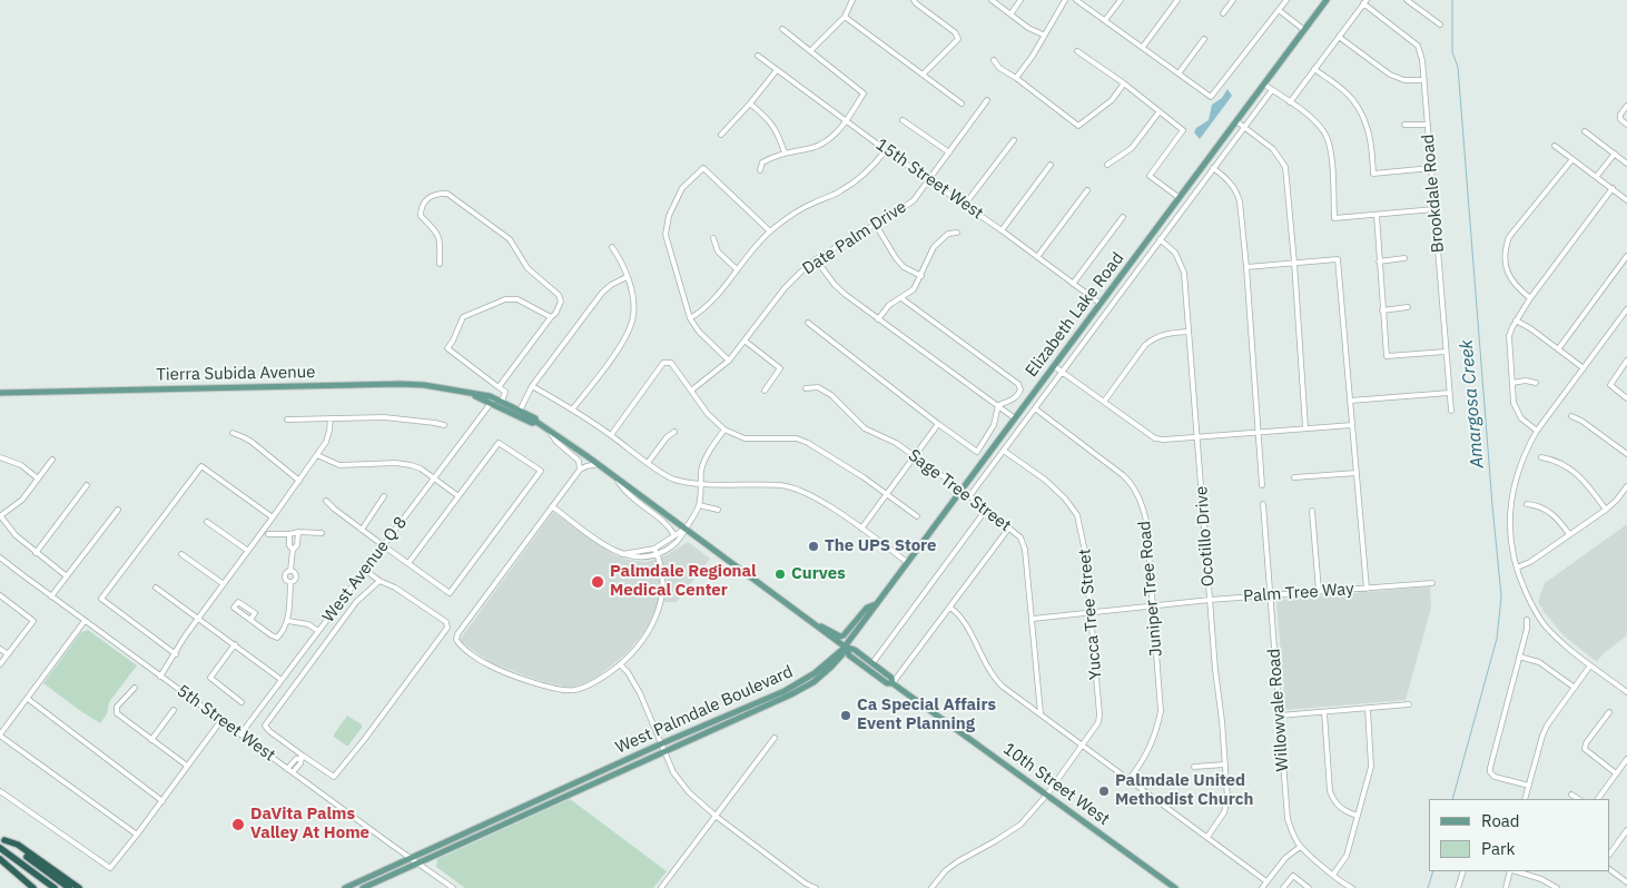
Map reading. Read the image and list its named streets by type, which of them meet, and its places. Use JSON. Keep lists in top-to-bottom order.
{
  "streets": {
    "main road": [
      "Elizabeth Lake Road",
      "Tierra Subida Avenue",
      "West Palmdale Boulevard",
      "10th Street West"
    ],
    "street": [
      "15th Street West",
      "Brookdale Road",
      "Date Palm Drive",
      "Sage Tree Street",
      "Ocotillo Drive",
      "West Avenue Q 8",
      "Juniper Tree Road",
      "Palm Tree Way",
      "Yucca Tree Street",
      "Willowvale Road",
      "5th Street West"
    ]
  },
  "crossings": [
    ["15th Street West", "Date Palm Drive"],
    ["15th Street West", "Elizabeth Lake Road"],
    ["Elizabeth Lake Road", "Tierra Subida Avenue"],
    ["Elizabeth Lake Road", "Sage Tree Street"],
    ["Elizabeth Lake Road", "West Palmdale Boulevard"],
    ["Elizabeth Lake Road", "10th Street West"],
    ["Tierra Subida Avenue", "West Avenue Q 8"],
    ["Tierra Subida Avenue", "West Palmdale Boulevard"],
    ["Tierra Subida Avenue", "10th Street West"],
    ["Sage Tree Street", "Palm Tree Way"],
    ["Ocotillo Drive", "Palm Tree Way"],
    ["West Avenue Q 8", "5th Street West"],
    ["Juniper Tree Road", "Palm Tree Way"],
    ["Palm Tree Way", "Yucca Tree Street"],
    ["Palm Tree Way", "Willowvale Road"],
    ["Yucca Tree Street", "10th Street West"],
    ["West Palmdale Boulevard", "5th Street West"],
    ["West Palmdale Boulevard", "10th Street West"]
  ],
  "water": ["Amargosa Creek"],
  "places": [
    "The UPS Store",
    "Curves",
    "Palmdale Regional Medical Center",
    "Ca Special Affairs Event Planning",
    "Palmdale United Methodist Church",
    "DaVita Palms Valley At Home"
  ],
  "legend": ["Road", "Park"]
}
